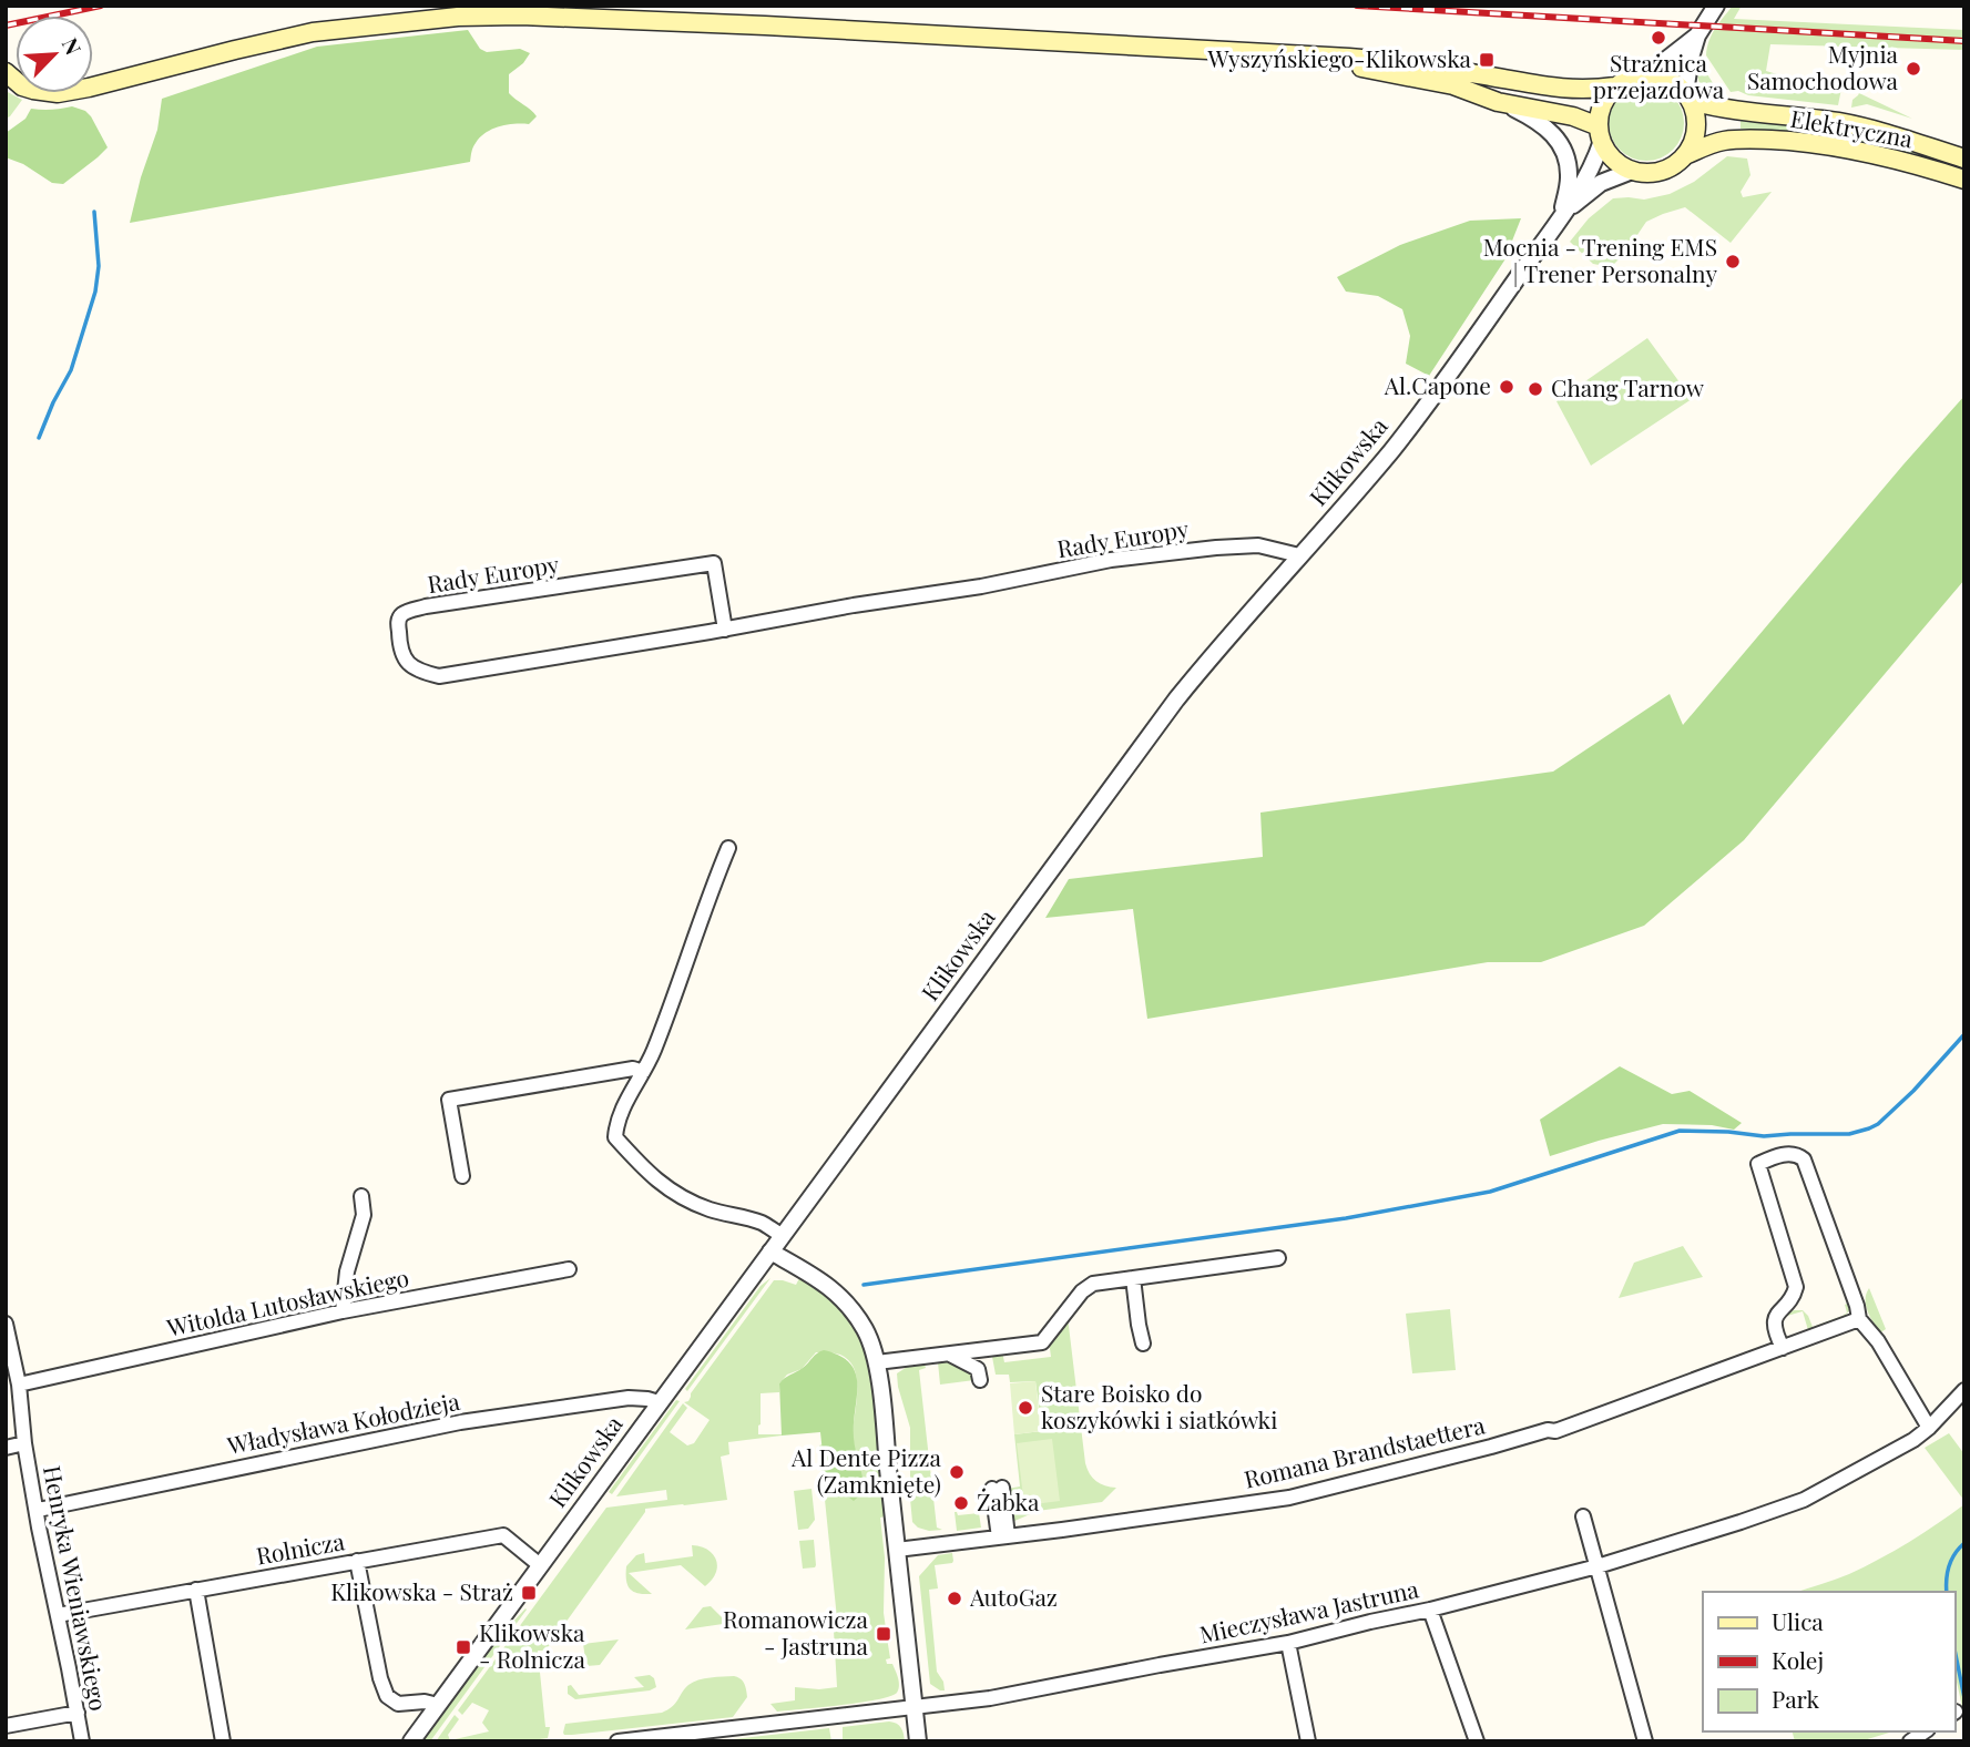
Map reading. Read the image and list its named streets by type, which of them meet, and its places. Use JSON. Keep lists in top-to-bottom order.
{
  "streets": {
    "main road": ["Elektryczna"],
    "street": [
      "Klikowska",
      "Rady Europy",
      "Witolda Lutosławskiego",
      "Władysława Kołodzieja",
      "Romana Brandstaettera",
      "Rolnicza",
      "Henryka Wieniawskiego",
      "Mieczysława Jastruna"
    ]
  },
  "crossings": [
    ["Elektryczna", "Klikowska"],
    ["Klikowska", "Rady Europy"],
    ["Klikowska", "Władysława Kołodzieja"],
    ["Klikowska", "Rolnicza"],
    ["Witolda Lutosławskiego", "Henryka Wieniawskiego"],
    ["Władysława Kołodzieja", "Henryka Wieniawskiego"],
    ["Rolnicza", "Henryka Wieniawskiego"]
  ],
  "places": {
    "other": [
      "Strażnica przejazdowa",
      "Myjnia Samochodowa",
      "Mocnia - Trening EMS | Trener Personalny",
      "Al.Capone",
      "Chang Tarnow",
      "Stare Boisko do koszykówki i siatkówki",
      "Al Dente Pizza (Zamknięte)",
      "Żabka",
      "AutoGaz"
    ],
    "transit": [
      "Wyszyńskiego-Klikowska",
      "Klikowska - Straż",
      "Romanowicza - Jastruna",
      "Klikowska - Rolnicza"
    ]
  },
  "legend": ["Ulica", "Kolej", "Park"],
  "north": "top right"
}
